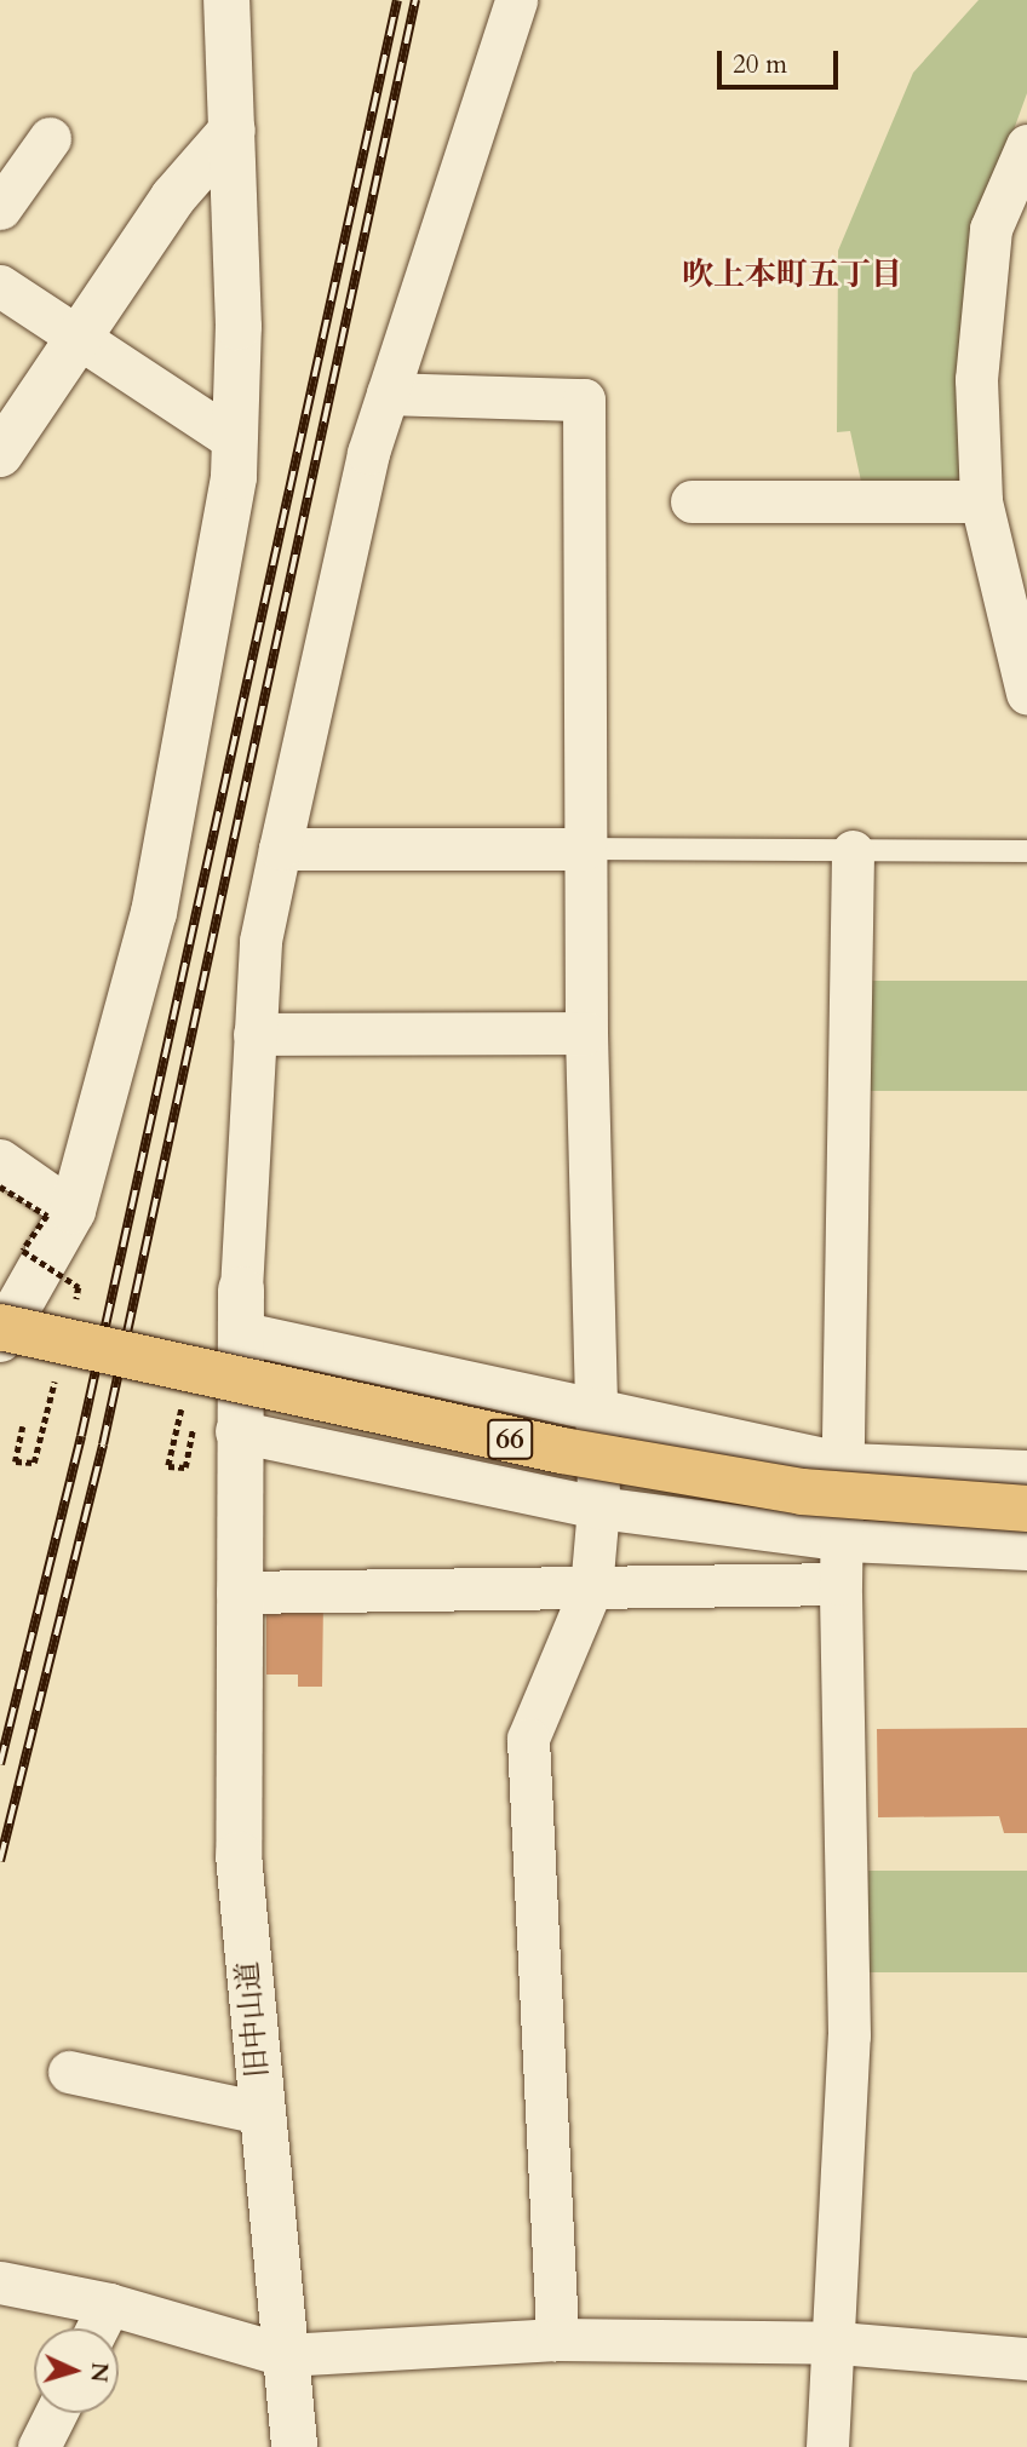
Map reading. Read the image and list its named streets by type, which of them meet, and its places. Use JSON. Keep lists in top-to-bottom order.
{
  "streets": {
    "main road": ["66"],
    "street": ["旧中山道"]
  },
  "districts": ["吹上本町五丁目"],
  "scale_bar": "20 m",
  "north": "right"
}
